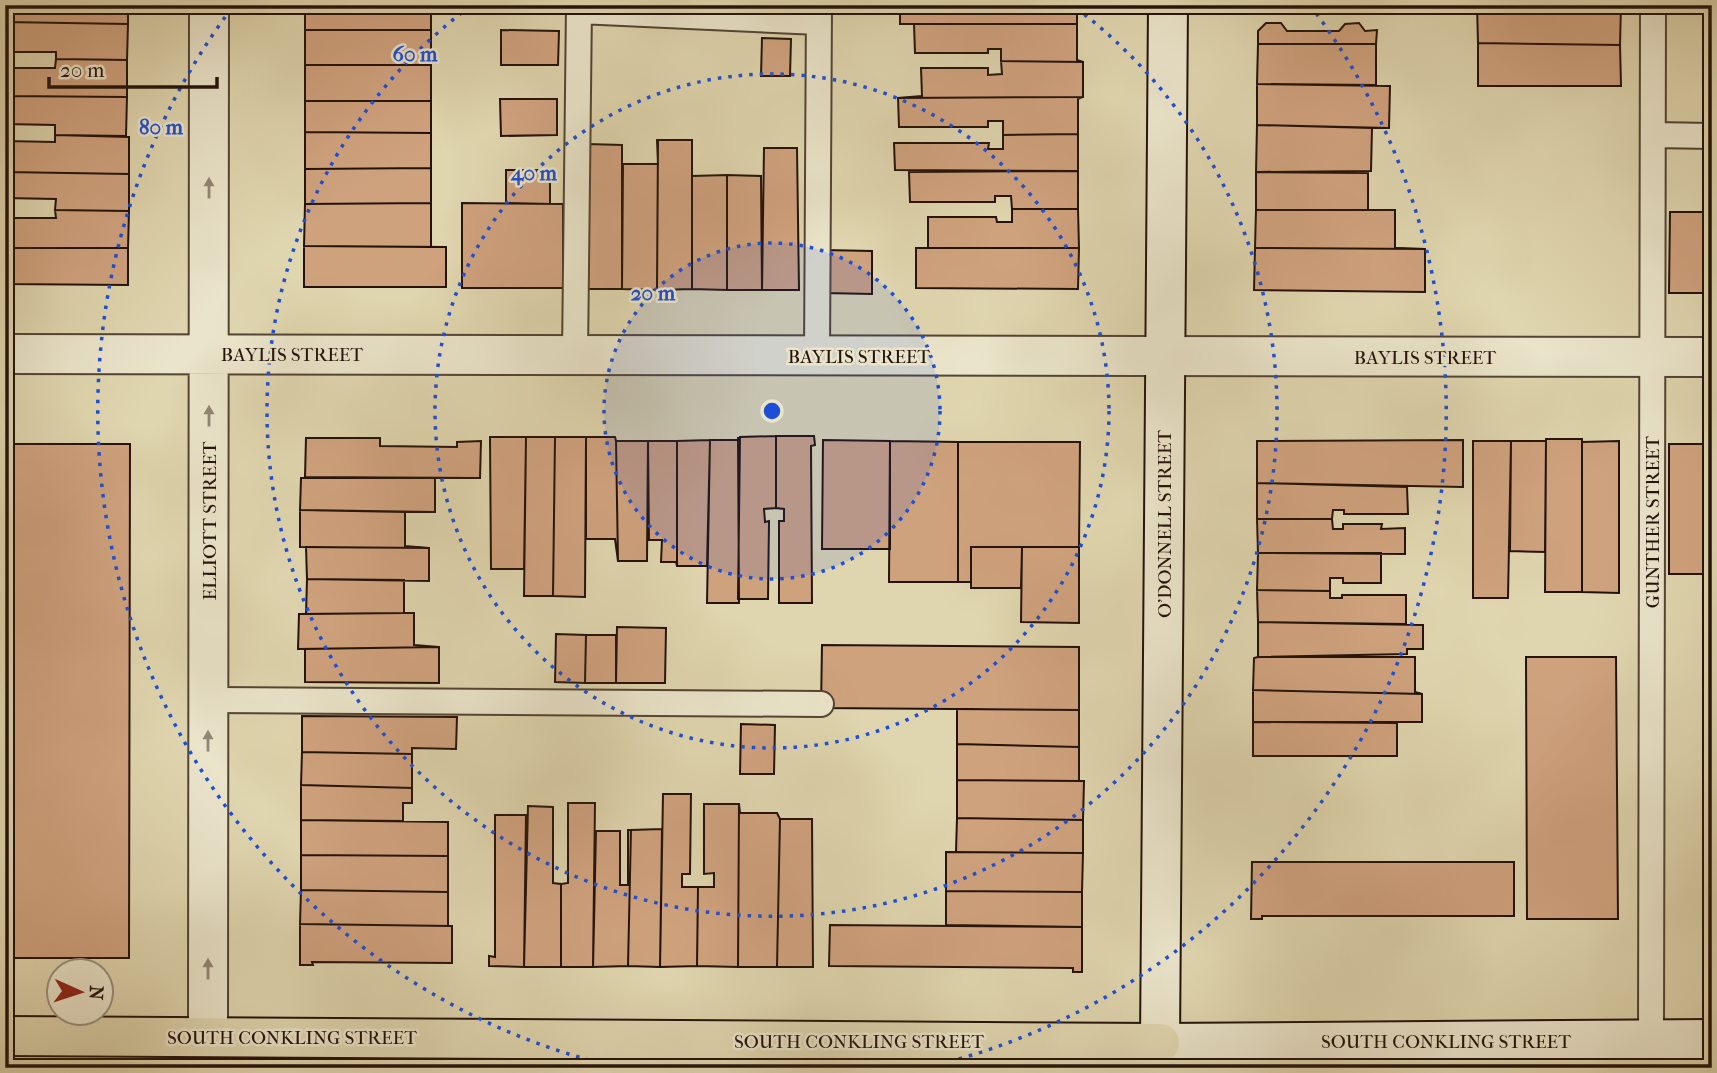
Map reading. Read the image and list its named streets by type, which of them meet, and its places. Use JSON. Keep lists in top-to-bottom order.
{
  "streets": {
    "main road": ["SOUTH CONKLING STREET"],
    "street": ["BAYLIS STREET", "ELLIOTT STREET", "O'DONNELL STREET"],
    "lane": ["GUNTHER STREET"]
  },
  "crossings": [
    ["BAYLIS STREET", "ELLIOTT STREET"],
    ["BAYLIS STREET", "GUNTHER STREET"],
    ["BAYLIS STREET", "O'DONNELL STREET"],
    ["ELLIOTT STREET", "SOUTH CONKLING STREET"],
    ["GUNTHER STREET", "SOUTH CONKLING STREET"],
    ["O'DONNELL STREET", "SOUTH CONKLING STREET"]
  ],
  "one_way": ["ELLIOTT STREET"],
  "scale_bar": "20 m",
  "north": "right",
  "rings": [
    "60 m",
    "80 m",
    "40 m",
    "20 m"
  ]
}
